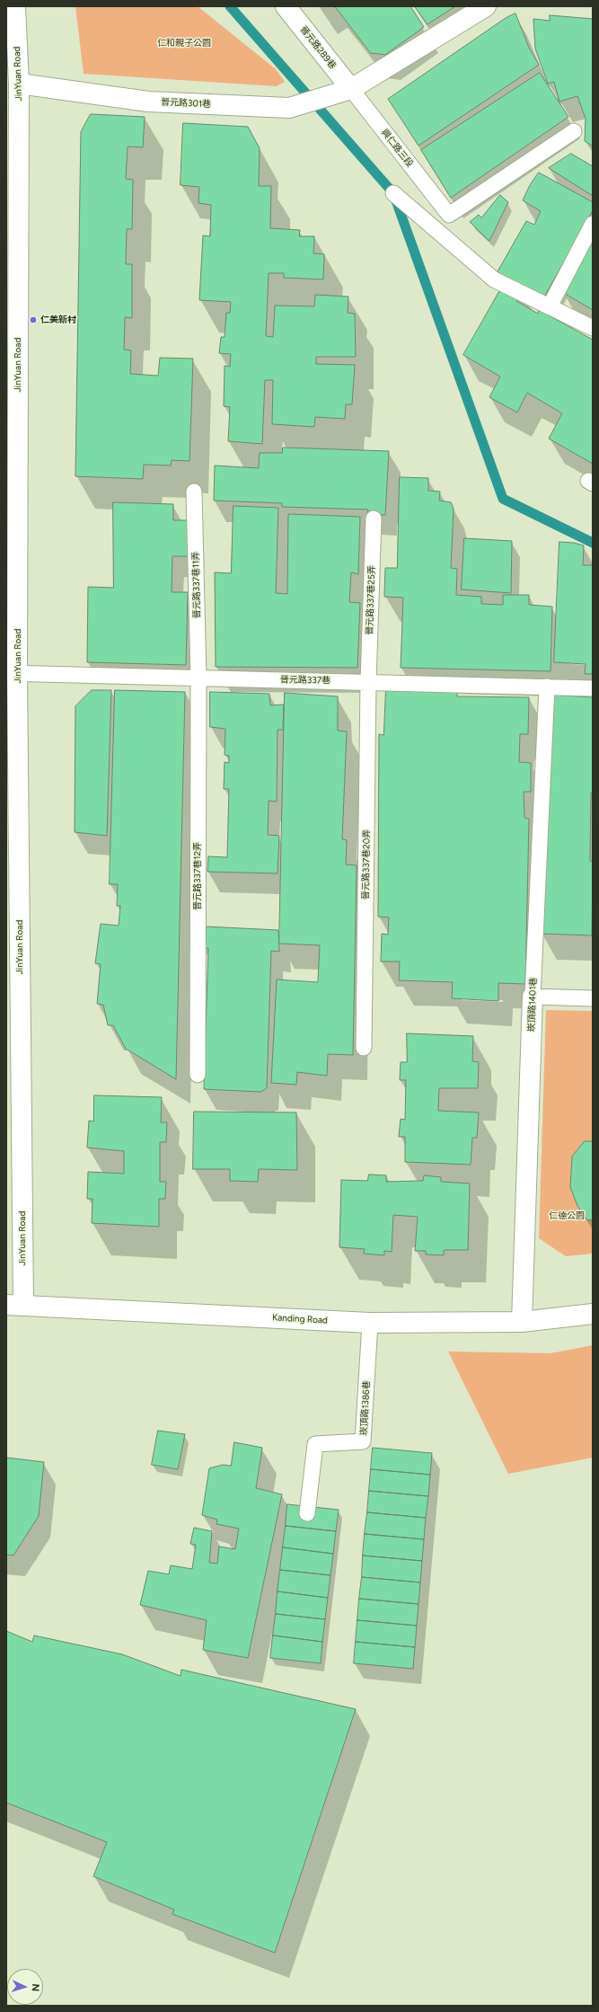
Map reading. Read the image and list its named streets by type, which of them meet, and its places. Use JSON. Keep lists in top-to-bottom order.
{
  "streets": {
    "street": [
      "晉元路289巷",
      "JinYuan Road",
      "晉元路301巷",
      "崁頂路1401巷",
      "Kanding Road"
    ],
    "lane": [
      "興仁路三段",
      "晉元路337巷11弄",
      "晉元路337巷25弄",
      "晉元路337巷",
      "晉元路337巷20弄",
      "晉元路337巷12弄",
      "崁頂路1386巷"
    ]
  },
  "crossings": [
    ["晉元路289巷", "晉元路301巷"],
    ["晉元路289巷", "興仁路三段"],
    ["JinYuan Road", "晉元路301巷"],
    ["JinYuan Road", "晉元路337巷"],
    ["JinYuan Road", "Kanding Road"],
    ["晉元路301巷", "興仁路三段"],
    ["晉元路337巷11弄", "晉元路337巷"],
    ["晉元路337巷11弄", "晉元路337巷12弄"],
    ["晉元路337巷25弄", "晉元路337巷"],
    ["晉元路337巷25弄", "晉元路337巷20弄"],
    ["晉元路337巷", "晉元路337巷20弄"],
    ["晉元路337巷", "晉元路337巷12弄"],
    ["晉元路337巷", "崁頂路1401巷"],
    ["崁頂路1401巷", "Kanding Road"],
    ["Kanding Road", "崁頂路1386巷"]
  ],
  "parks": ["仁和親子公園", "仁德公園"],
  "places": ["仁美新村"],
  "north": "right"
}
